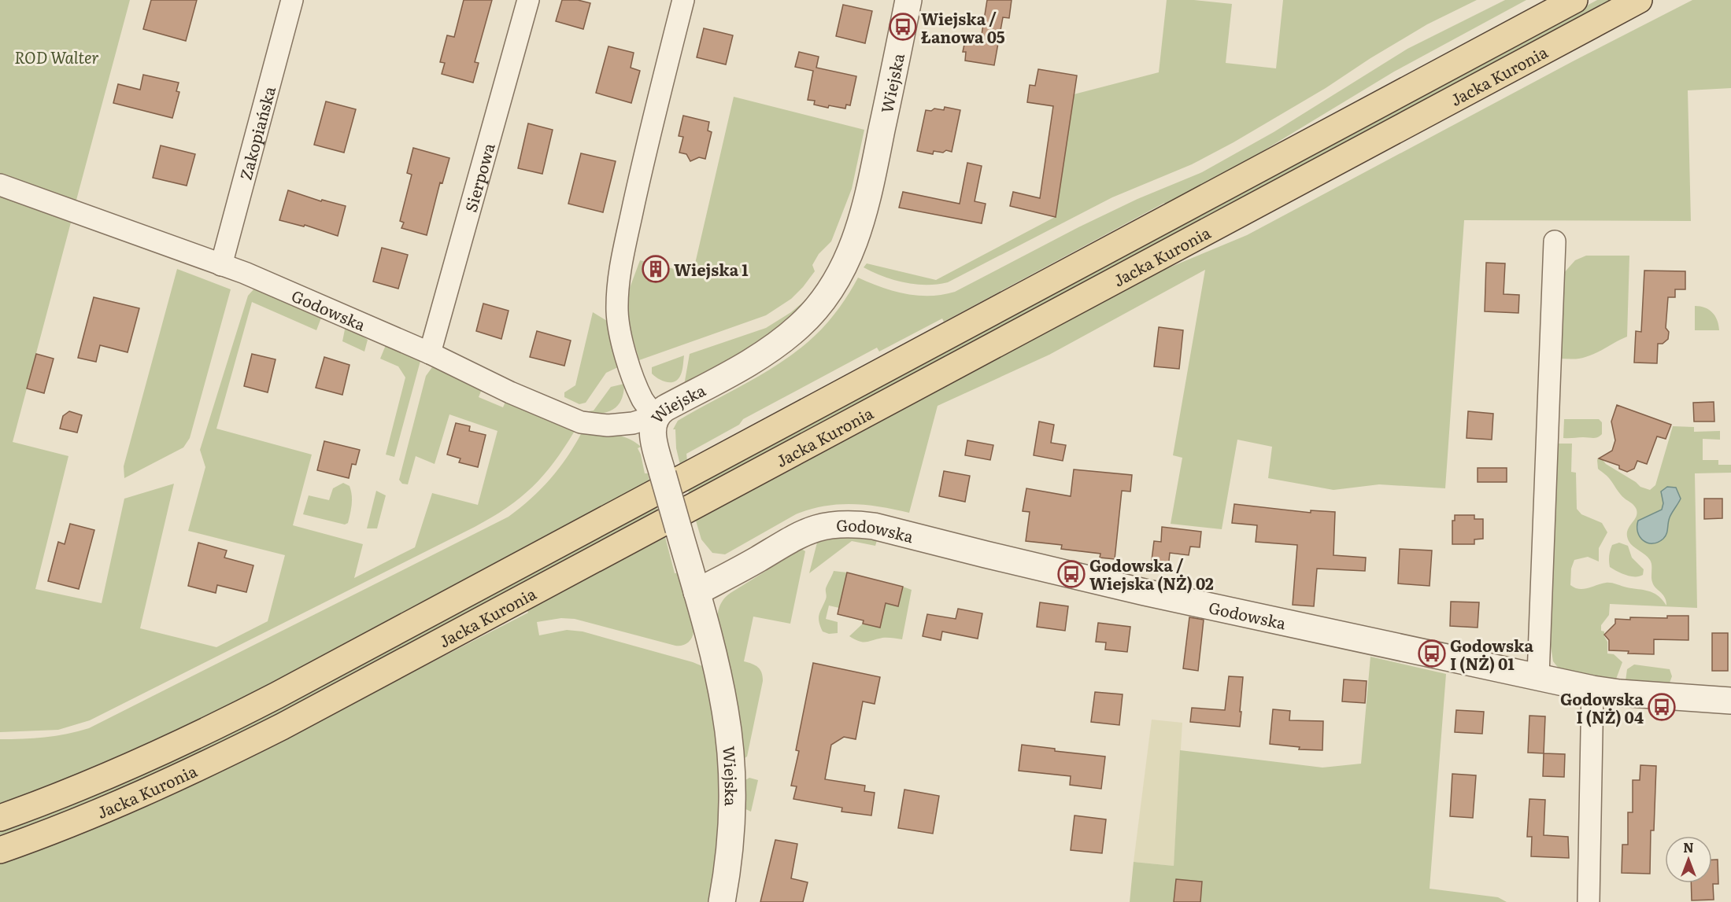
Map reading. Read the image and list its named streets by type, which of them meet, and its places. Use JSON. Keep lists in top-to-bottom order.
{
  "streets": {
    "main road": ["Jacka Kuronia"],
    "street": [
      "Wiejska",
      "Zakopiańska",
      "Sierpowa",
      "Godowska"
    ]
  },
  "crossings": [
    ["Wiejska", "Godowska"],
    ["Zakopiańska", "Godowska"],
    ["Sierpowa", "Godowska"]
  ],
  "parks": ["ROD Walter"],
  "places": {
    "bus stop": [
      "Wiejska / Łanowa 05",
      "Godowska / Wiejska (NŻ) 02",
      "Godowska I (NŻ) 01",
      "Godowska I (NŻ) 04"
    ],
    "building": ["Wiejska 1"]
  },
  "north": "top"
}
